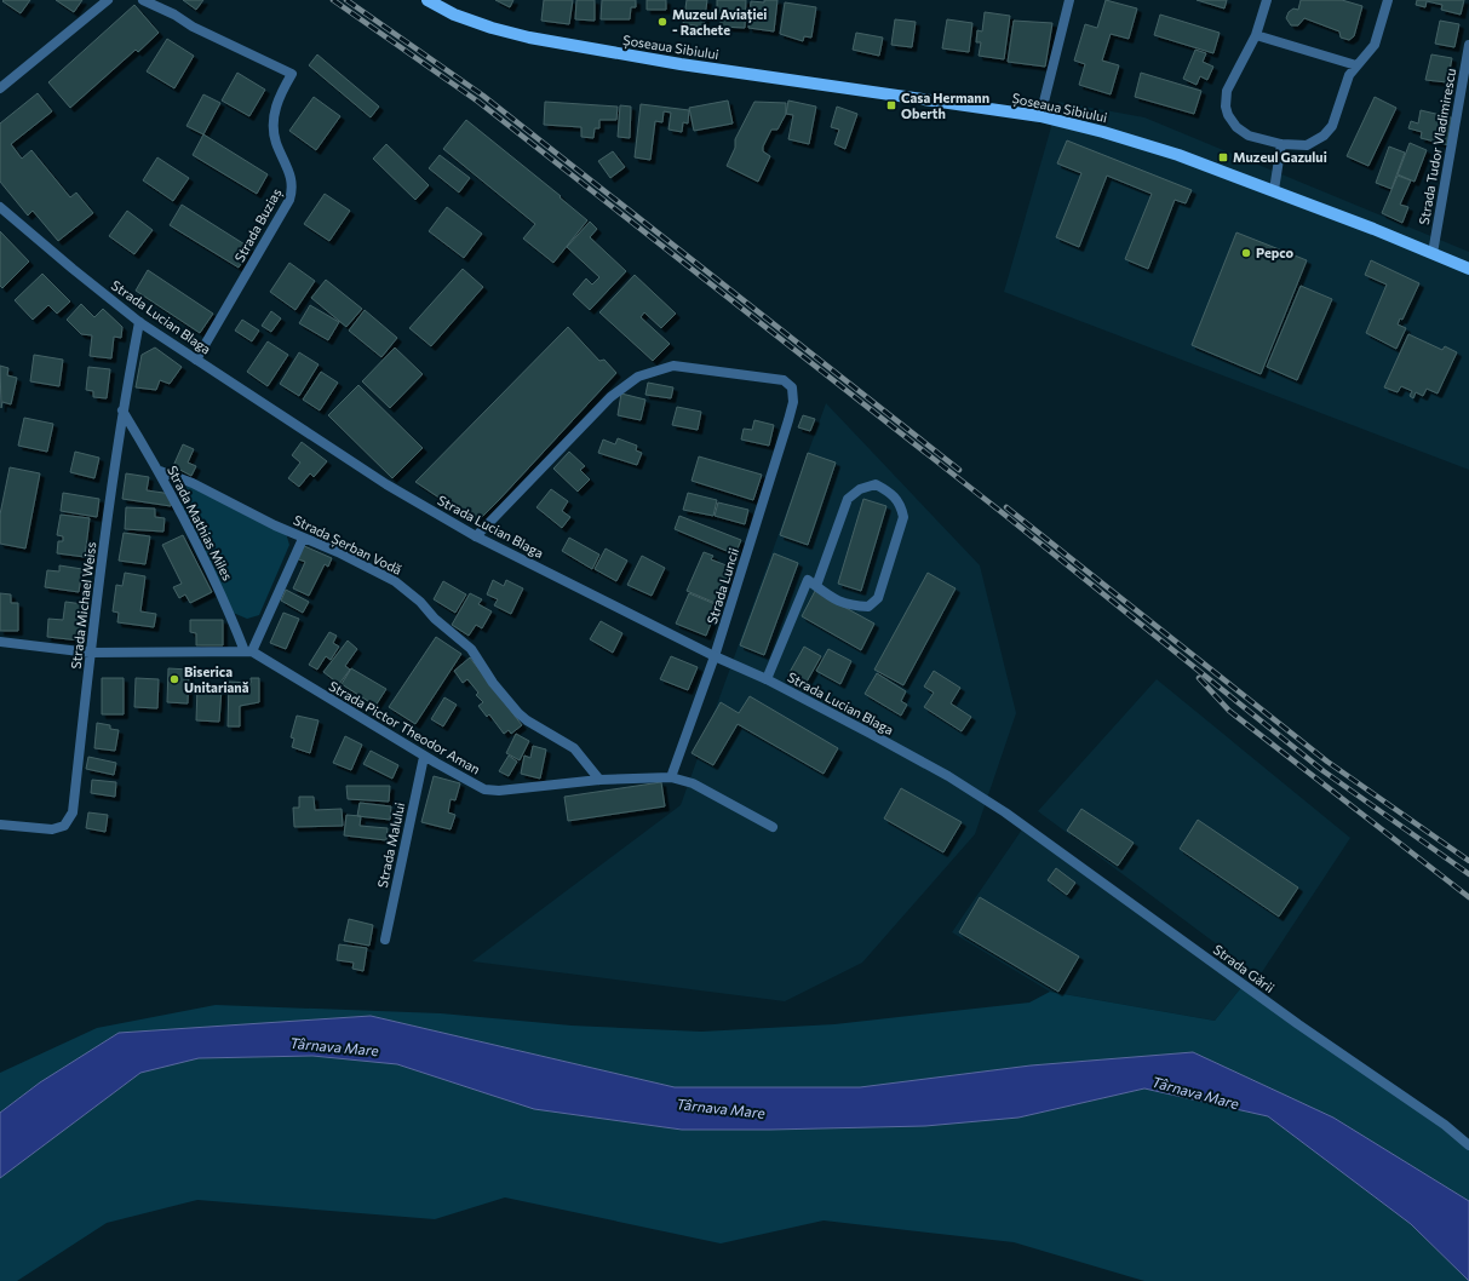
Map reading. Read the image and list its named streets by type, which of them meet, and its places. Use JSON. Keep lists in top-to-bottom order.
{
  "streets": {
    "main road": ["Șoseaua Sibiului"],
    "street": [
      "Strada Tudor Vladimirescu",
      "Strada Buziaș",
      "Strada Lucian Blaga",
      "Strada Mathias Miles",
      "Strada Șerban Vodă",
      "Strada Luncii",
      "Strada Michael Weiss",
      "Strada Pictor Theodor Aman",
      "Strada Malului",
      "Strada Gării"
    ]
  },
  "crossings": [
    ["Șoseaua Sibiului", "Strada Tudor Vladimirescu"],
    ["Strada Buziaș", "Strada Lucian Blaga"],
    ["Strada Lucian Blaga", "Strada Luncii"],
    ["Strada Lucian Blaga", "Strada Michael Weiss"],
    ["Strada Lucian Blaga", "Strada Gării"],
    ["Strada Mathias Miles", "Strada Șerban Vodă"],
    ["Strada Mathias Miles", "Strada Michael Weiss"],
    ["Strada Mathias Miles", "Strada Pictor Theodor Aman"],
    ["Strada Șerban Vodă", "Strada Pictor Theodor Aman"],
    ["Strada Luncii", "Strada Pictor Theodor Aman"],
    ["Strada Pictor Theodor Aman", "Strada Malului"]
  ],
  "water": ["Târnava Mare"],
  "places": {
    "other": ["Muzeul Aviației - Rachete", "Pepco", "Biserica Unitariană"],
    "transit": ["Casa Hermann Oberth", "Muzeul Gazului"]
  }
}
